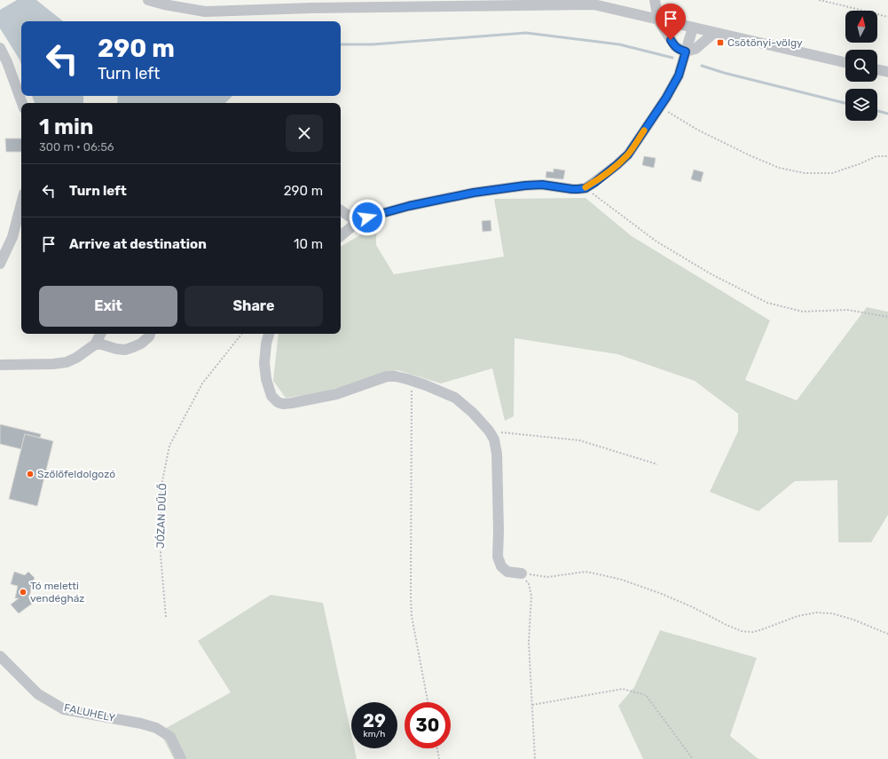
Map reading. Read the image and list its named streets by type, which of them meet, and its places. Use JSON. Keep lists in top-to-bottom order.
{
  "streets": {
    "street": ["FALUHELY"],
    "path": ["JÓZAN DŰLŐ"]
  },
  "places": {
    "transit": ["Csötönyi-völgy"],
    "other": ["Szőlőfeldolgozó", "Tó meletti vendégház"]
  },
  "north": "top",
  "page": {
    "turn": ["290 m", "Turn left"],
    "heading": ["1 min", "300 m · 06:56"],
    "list": [
      {
        "name": "Turn left",
        "value": "290 m"
      },
      {
        "name": "Arrive at destination",
        "value": "10 m"
      }
    ],
    "buttons": ["Exit", "Share"],
    "speed": "29 km/h",
    "limit": "30"
  }
}
